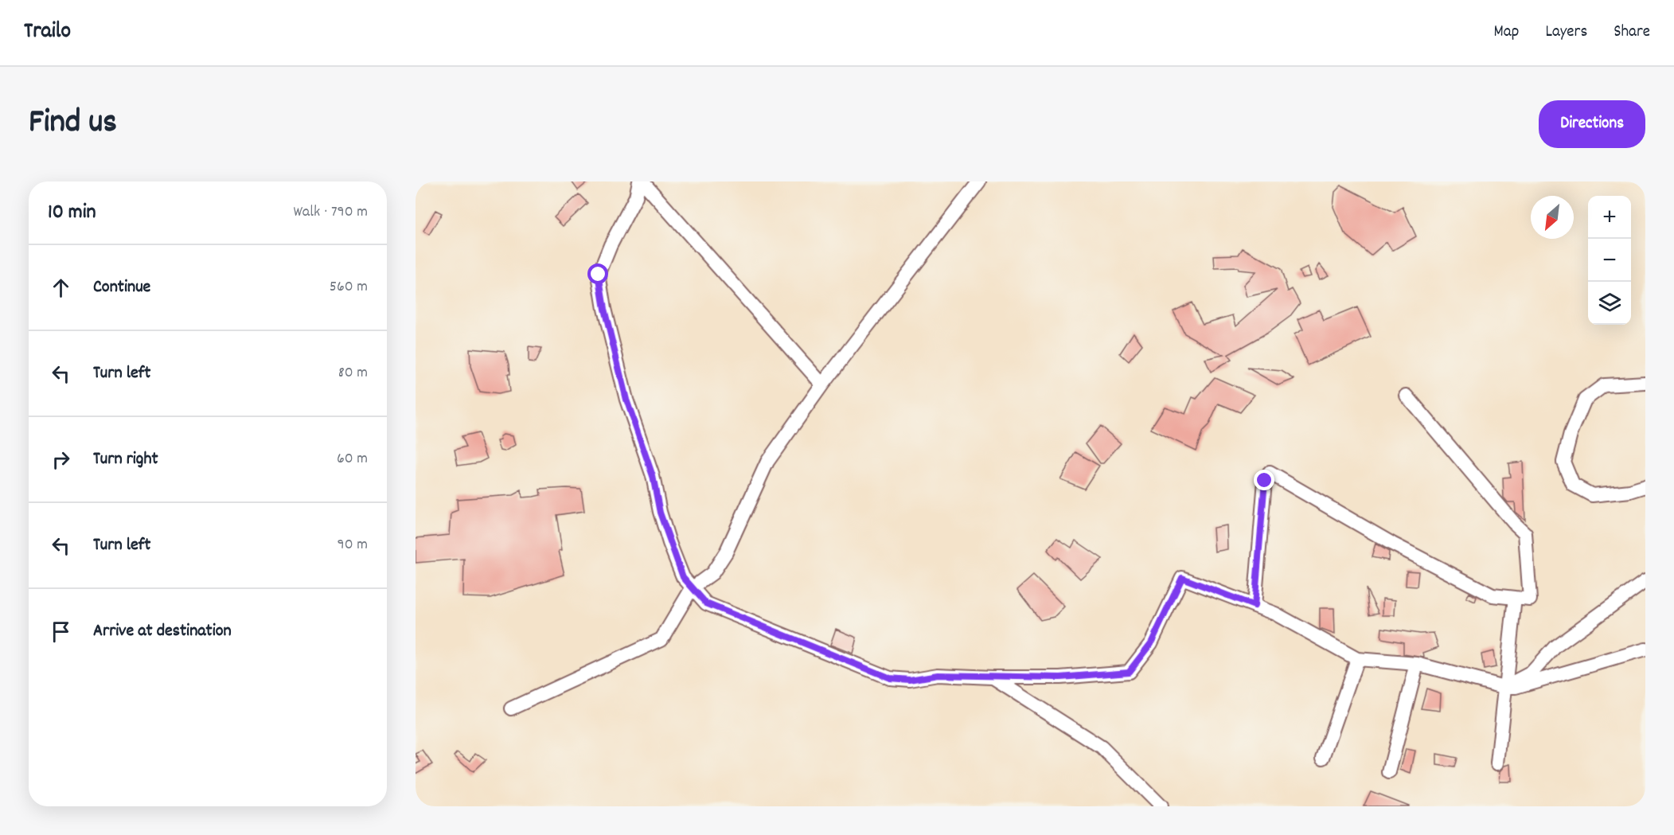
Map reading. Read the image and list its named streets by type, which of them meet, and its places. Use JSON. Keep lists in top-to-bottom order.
{
  "north": "bottom left",
  "page": {
    "header": "Trailo",
    "nav": ["Map", "Layers", "Share"],
    "title": "Find us",
    "buttons": "Directions",
    "heading": ["10 min", "Walk · 790 m"],
    "map_buttons": ["+", "−"],
    "list": [
      ["Continue", "560 m"],
      ["Turn left", "80 m"],
      ["Turn right", "60 m"],
      ["Turn left", "90 m"],
      "Arrive at destination"
    ]
  }
}
